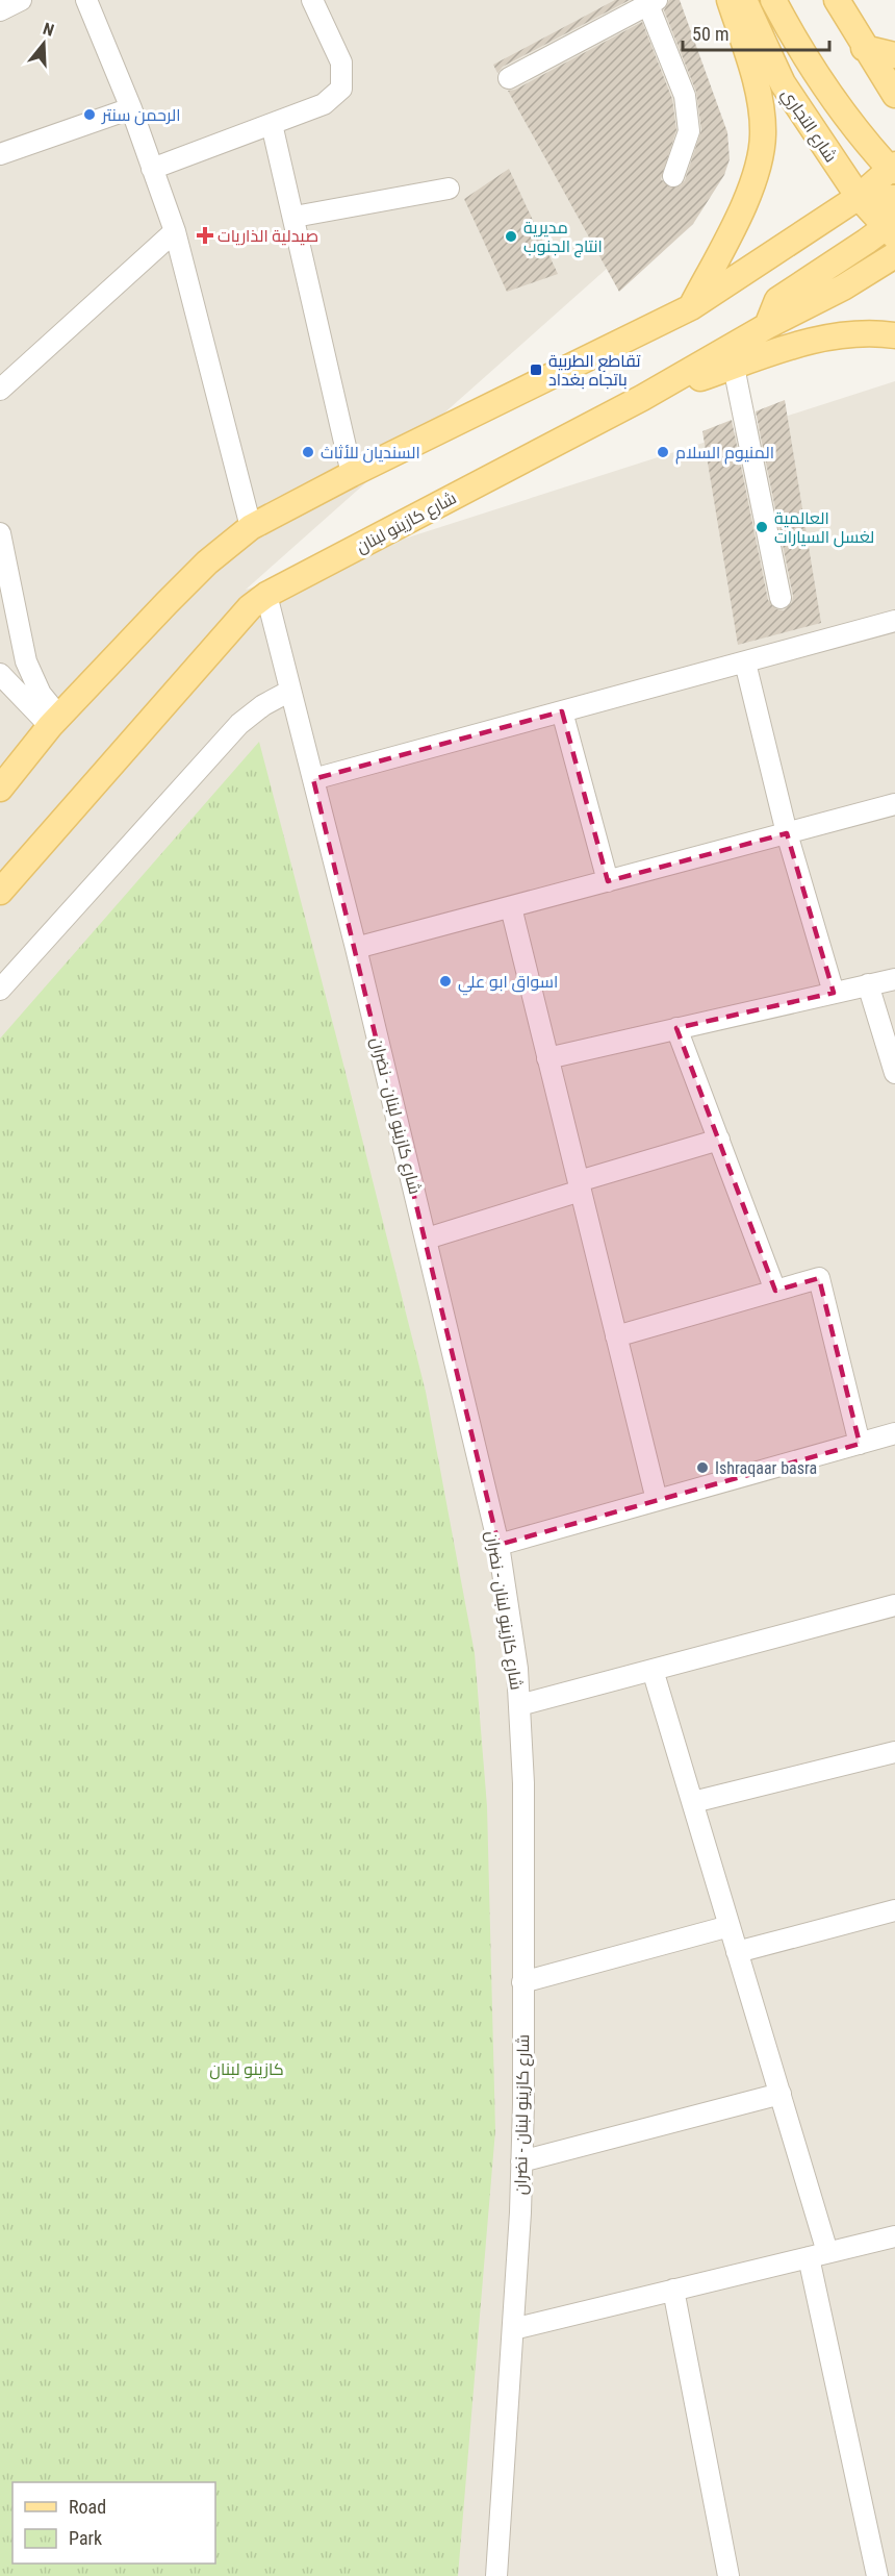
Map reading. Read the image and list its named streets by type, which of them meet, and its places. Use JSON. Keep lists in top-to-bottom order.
{
  "streets": {
    "main road": ["شارع التجاري", "شارع كازينو لبنان"],
    "street": ["شارع كازينو لبنان - نضران"]
  },
  "crossings": [
    ["شارع كازينو لبنان", "شارع كازينو لبنان - نضران"]
  ],
  "parks": ["كازينو لبنان"],
  "places": {
    "other": [
      "الرحمن سنتر",
      "مديرية انتاج الجنوب",
      "السنديان للأثاث",
      "المنيوم السلام",
      "العالمية لغسل السيارات",
      "اسواق ابو علي",
      "Ishraqaar basra"
    ],
    "health": ["صيدلية الذاريات"],
    "transit": ["تقاطع الطربية باتجاه بغداد"]
  },
  "legend": ["Road", "Park"],
  "scale_bar": "50 m",
  "north": "top"
}
